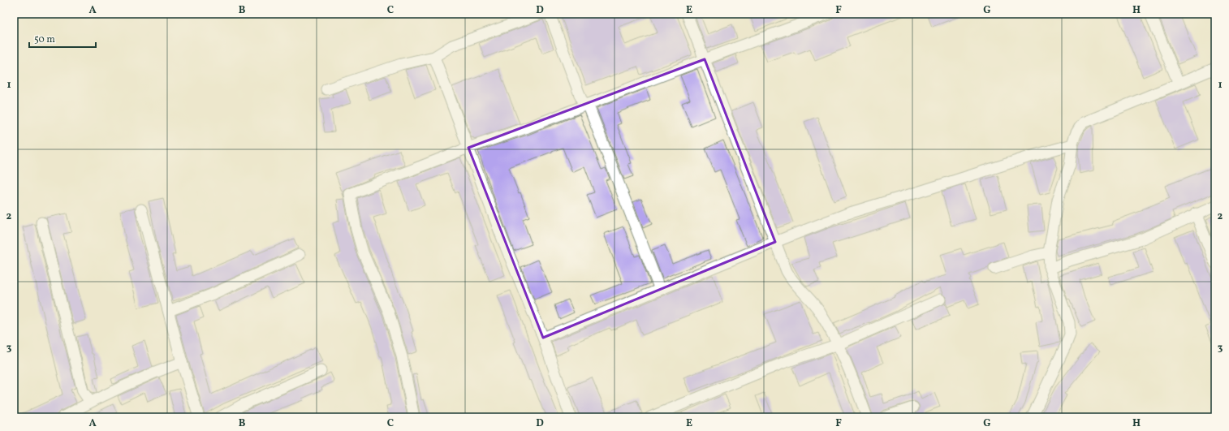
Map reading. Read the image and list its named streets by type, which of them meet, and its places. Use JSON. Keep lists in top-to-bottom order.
{
  "scale_bar": "50 m",
  "grid": {
    "columns": [
      "A",
      "B",
      "C",
      "D",
      "E",
      "F",
      "G",
      "H"
    ],
    "rows": ["1", "2", "3"]
  }
}
